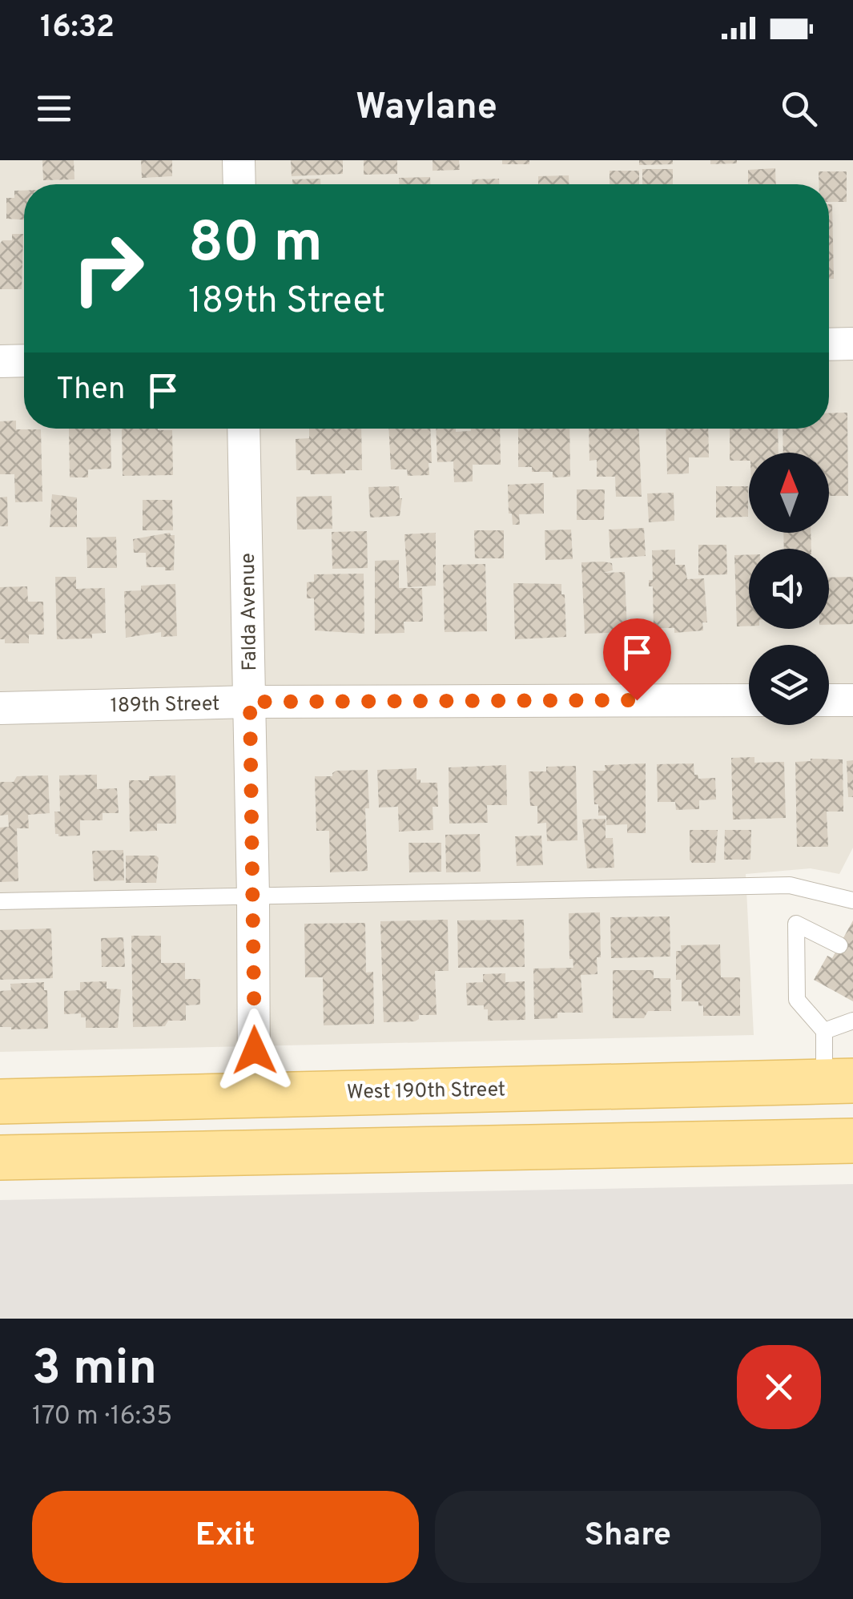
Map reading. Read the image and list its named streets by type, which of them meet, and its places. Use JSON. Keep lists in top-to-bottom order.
{
  "streets": {
    "main road": ["West 190th Street"],
    "street": ["Falda Avenue", "189th Street"]
  },
  "crossings": [
    ["Falda Avenue", "189th Street"],
    ["Falda Avenue", "West 190th Street"]
  ],
  "north": "top",
  "page": {
    "status": "16:32",
    "header": "Waylane",
    "turn": ["80 m", "189th Street"],
    "then": "Then",
    "heading": ["3 min", "170 m · 16:35"],
    "buttons": ["Exit", "Share"]
  }
}
